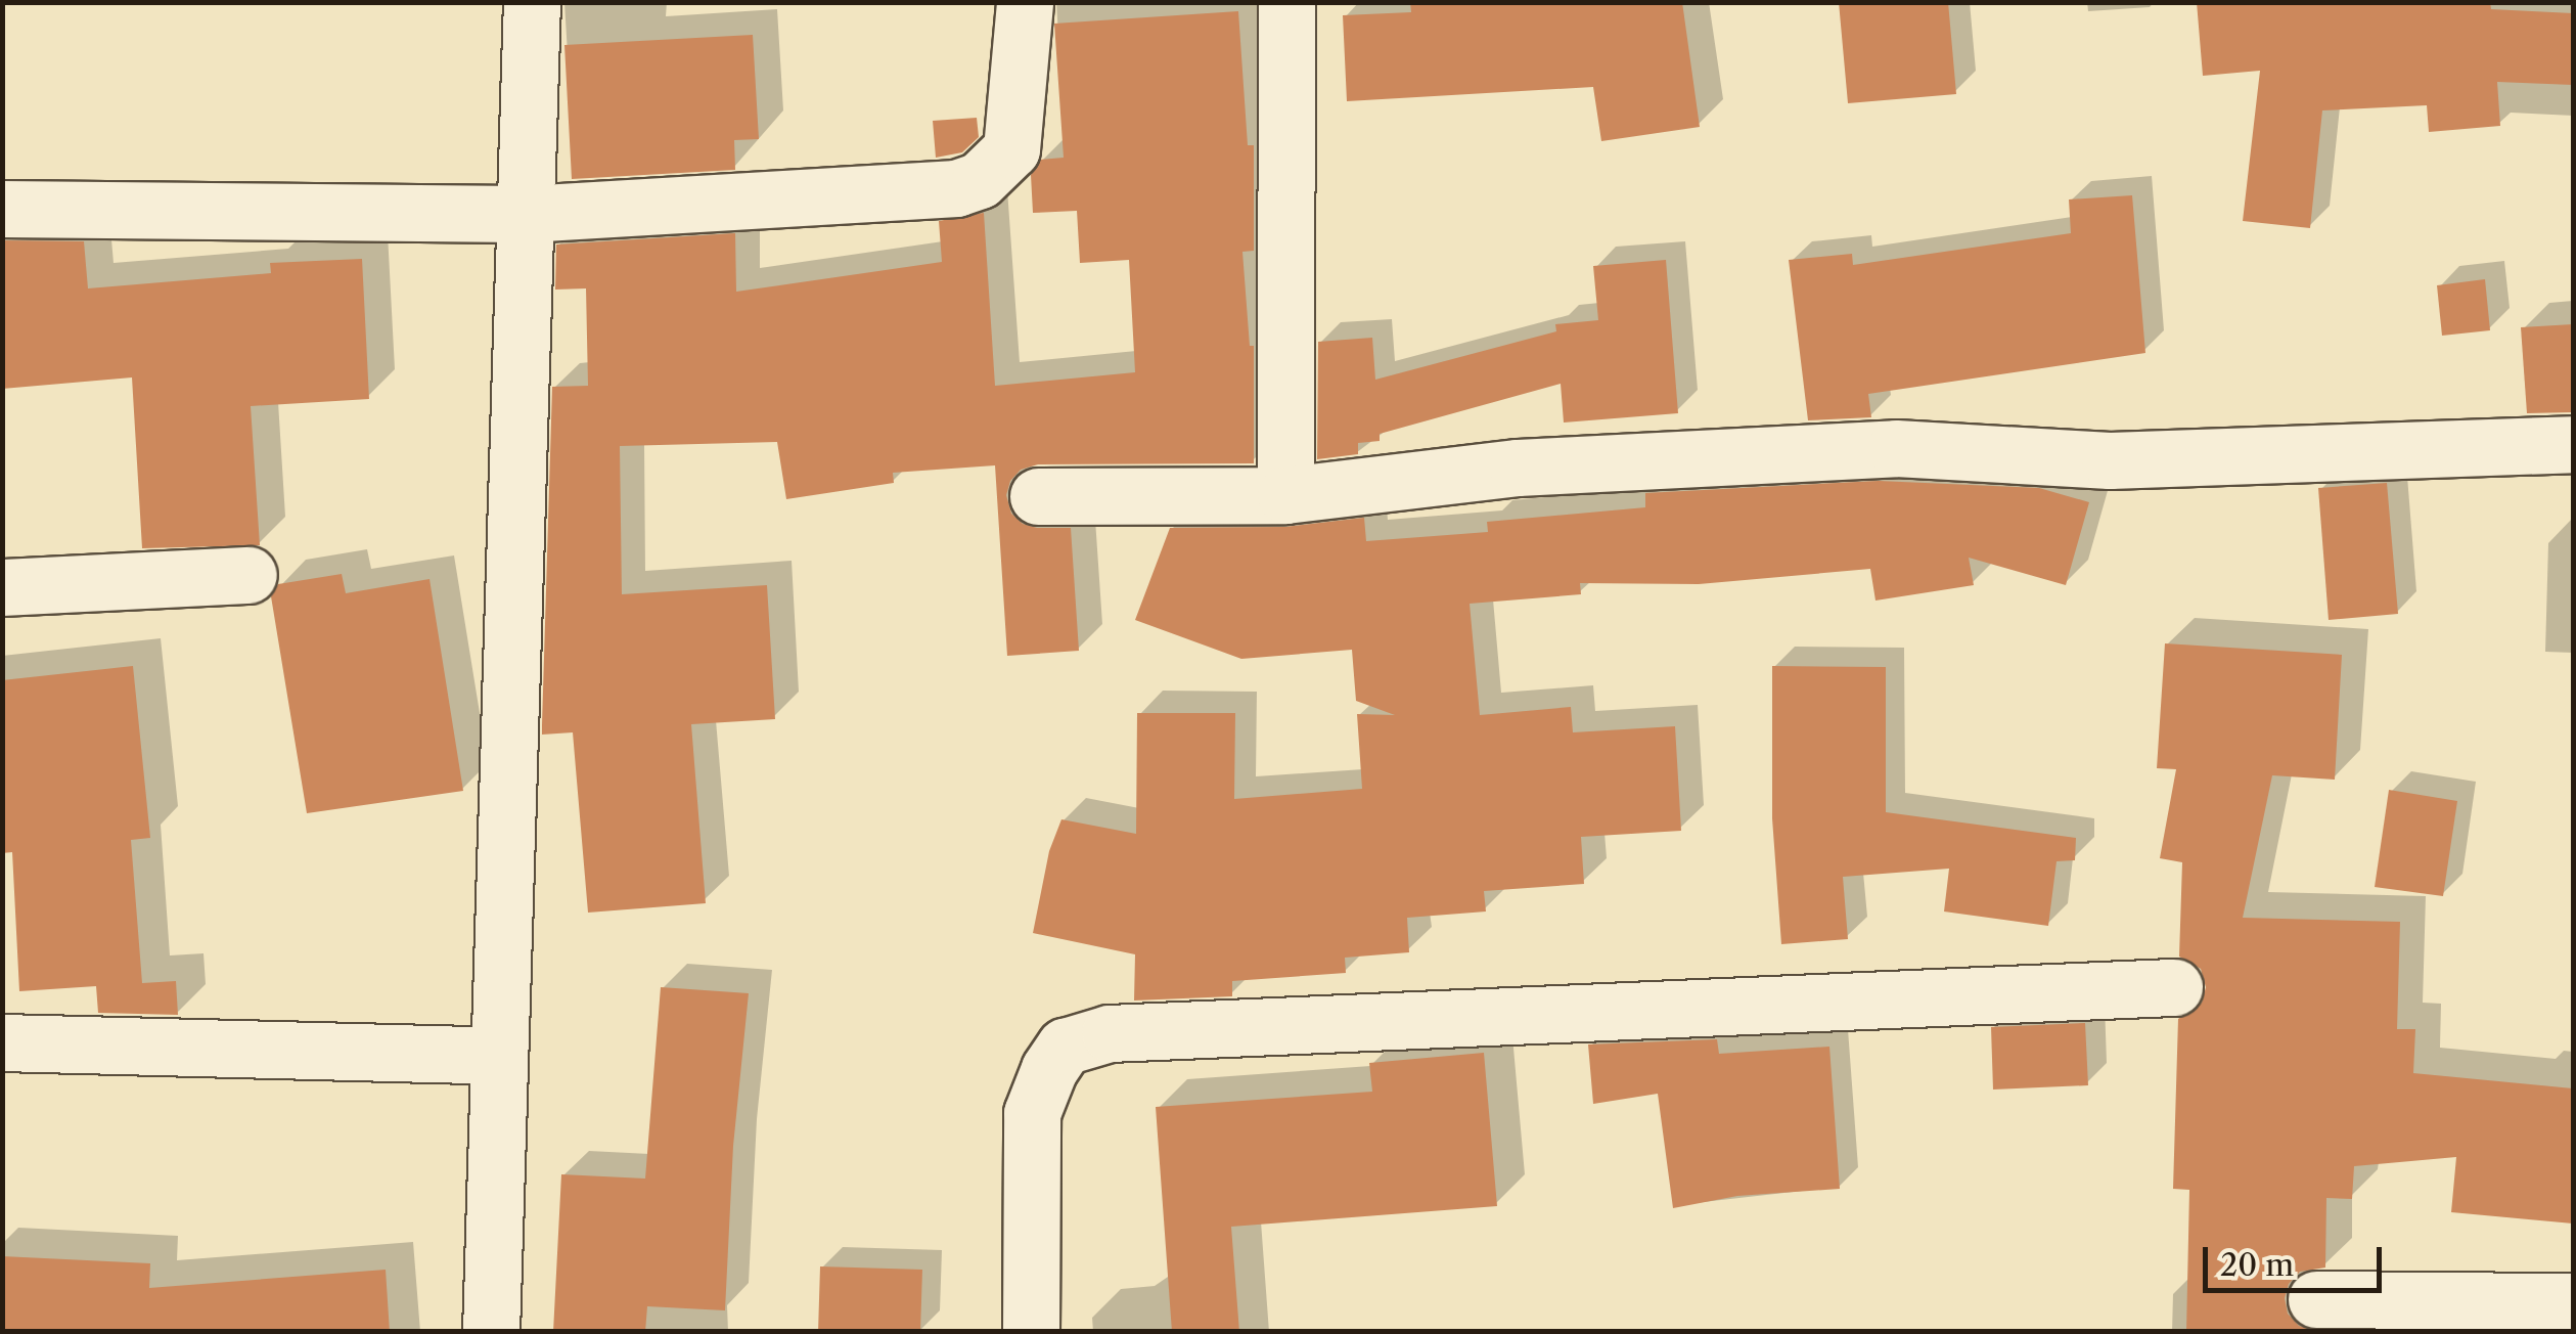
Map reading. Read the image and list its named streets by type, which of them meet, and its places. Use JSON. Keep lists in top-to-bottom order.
{
  "scale_bar": "20 m"
}
